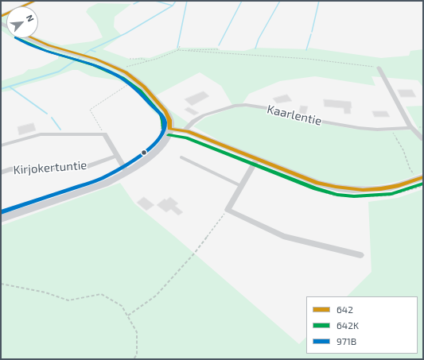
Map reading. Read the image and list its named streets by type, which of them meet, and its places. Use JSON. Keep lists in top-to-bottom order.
{
  "streets": {
    "street": ["Kaarlentie", "Kirjokertuntie"]
  },
  "lines": ["transit line 642", "transit line 642K", "transit line 971B"],
  "legend": ["642", "642K", "971B"],
  "north": "top right"
}
